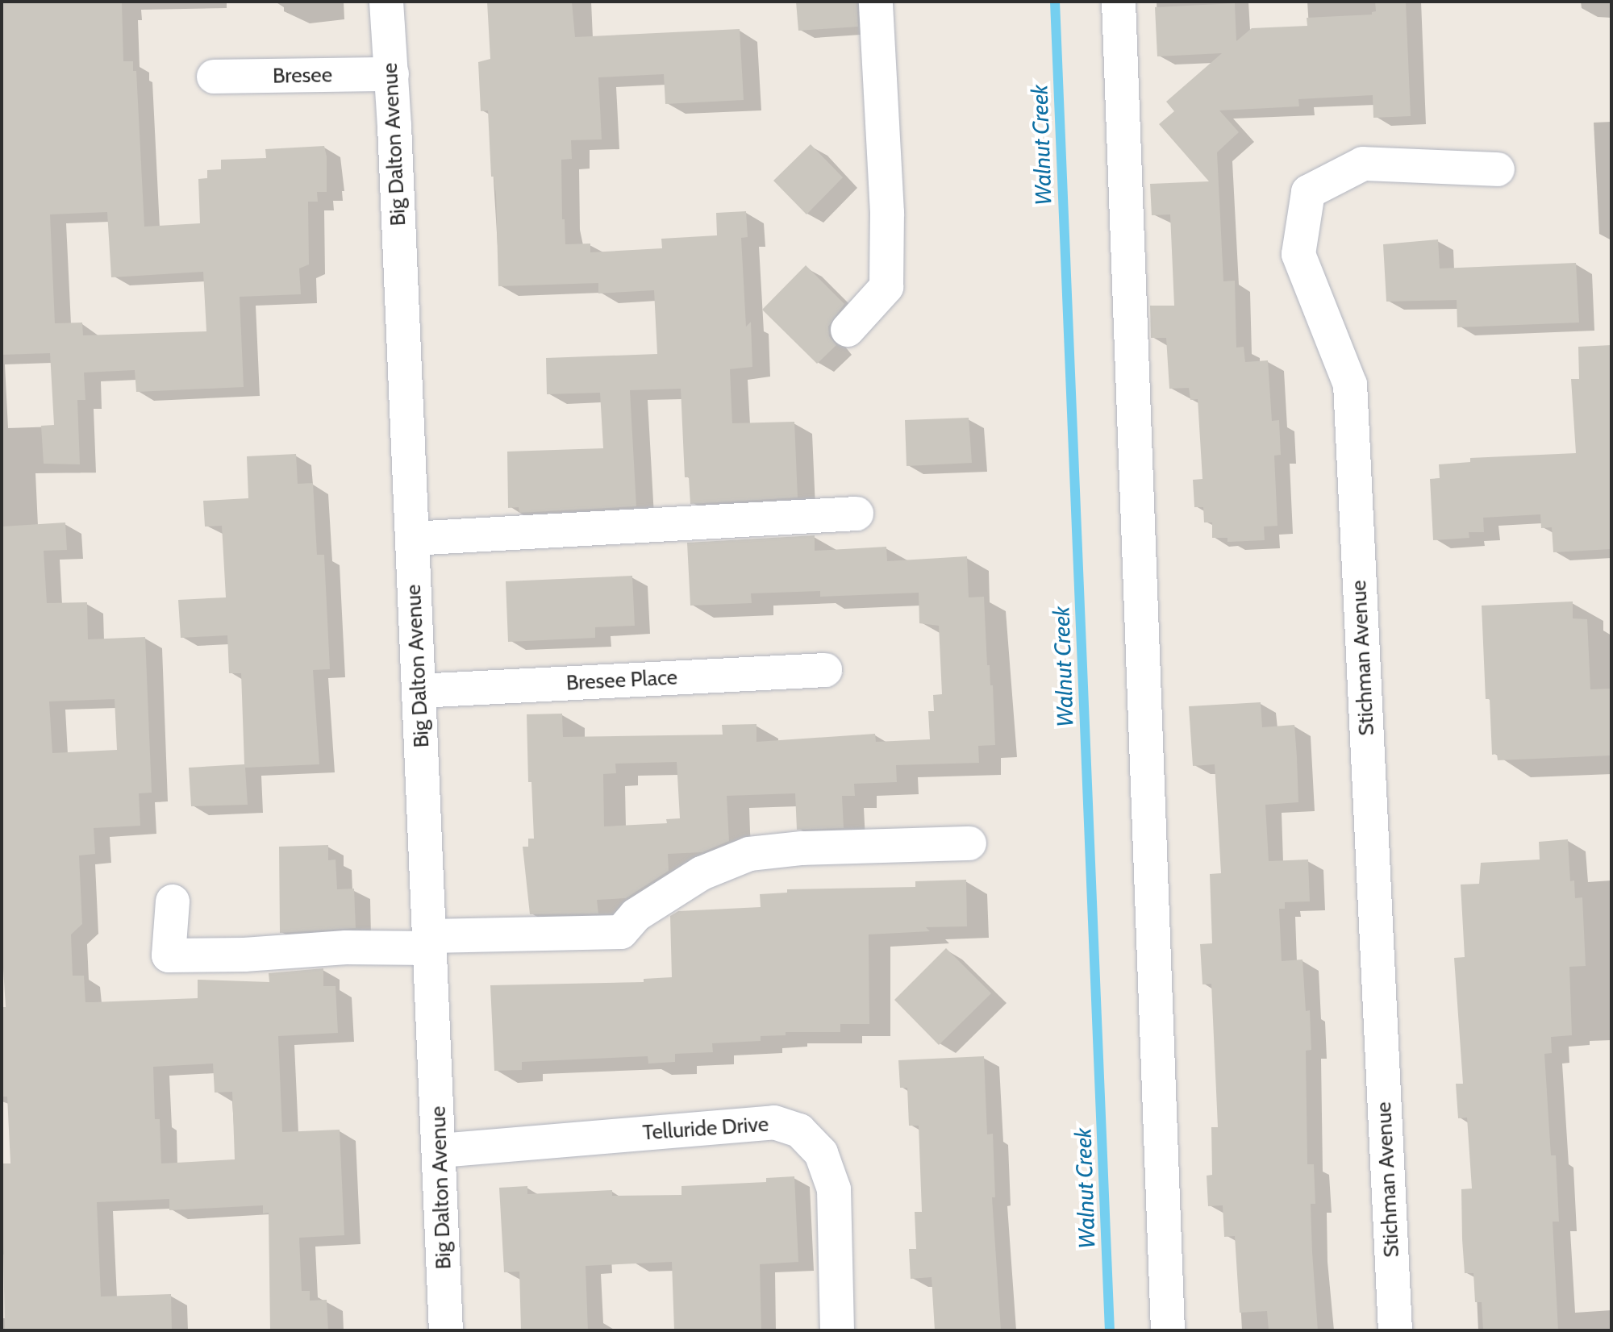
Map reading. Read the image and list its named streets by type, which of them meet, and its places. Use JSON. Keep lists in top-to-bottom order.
{
  "streets": {
    "street": [
      "Bresee",
      "Big Dalton Avenue",
      "Stichman Avenue",
      "Bresee Place",
      "Telluride Drive"
    ]
  },
  "crossings": [
    ["Bresee", "Big Dalton Avenue"],
    ["Big Dalton Avenue", "Bresee Place"],
    ["Big Dalton Avenue", "Telluride Drive"]
  ],
  "water": ["Walnut Creek"]
}
